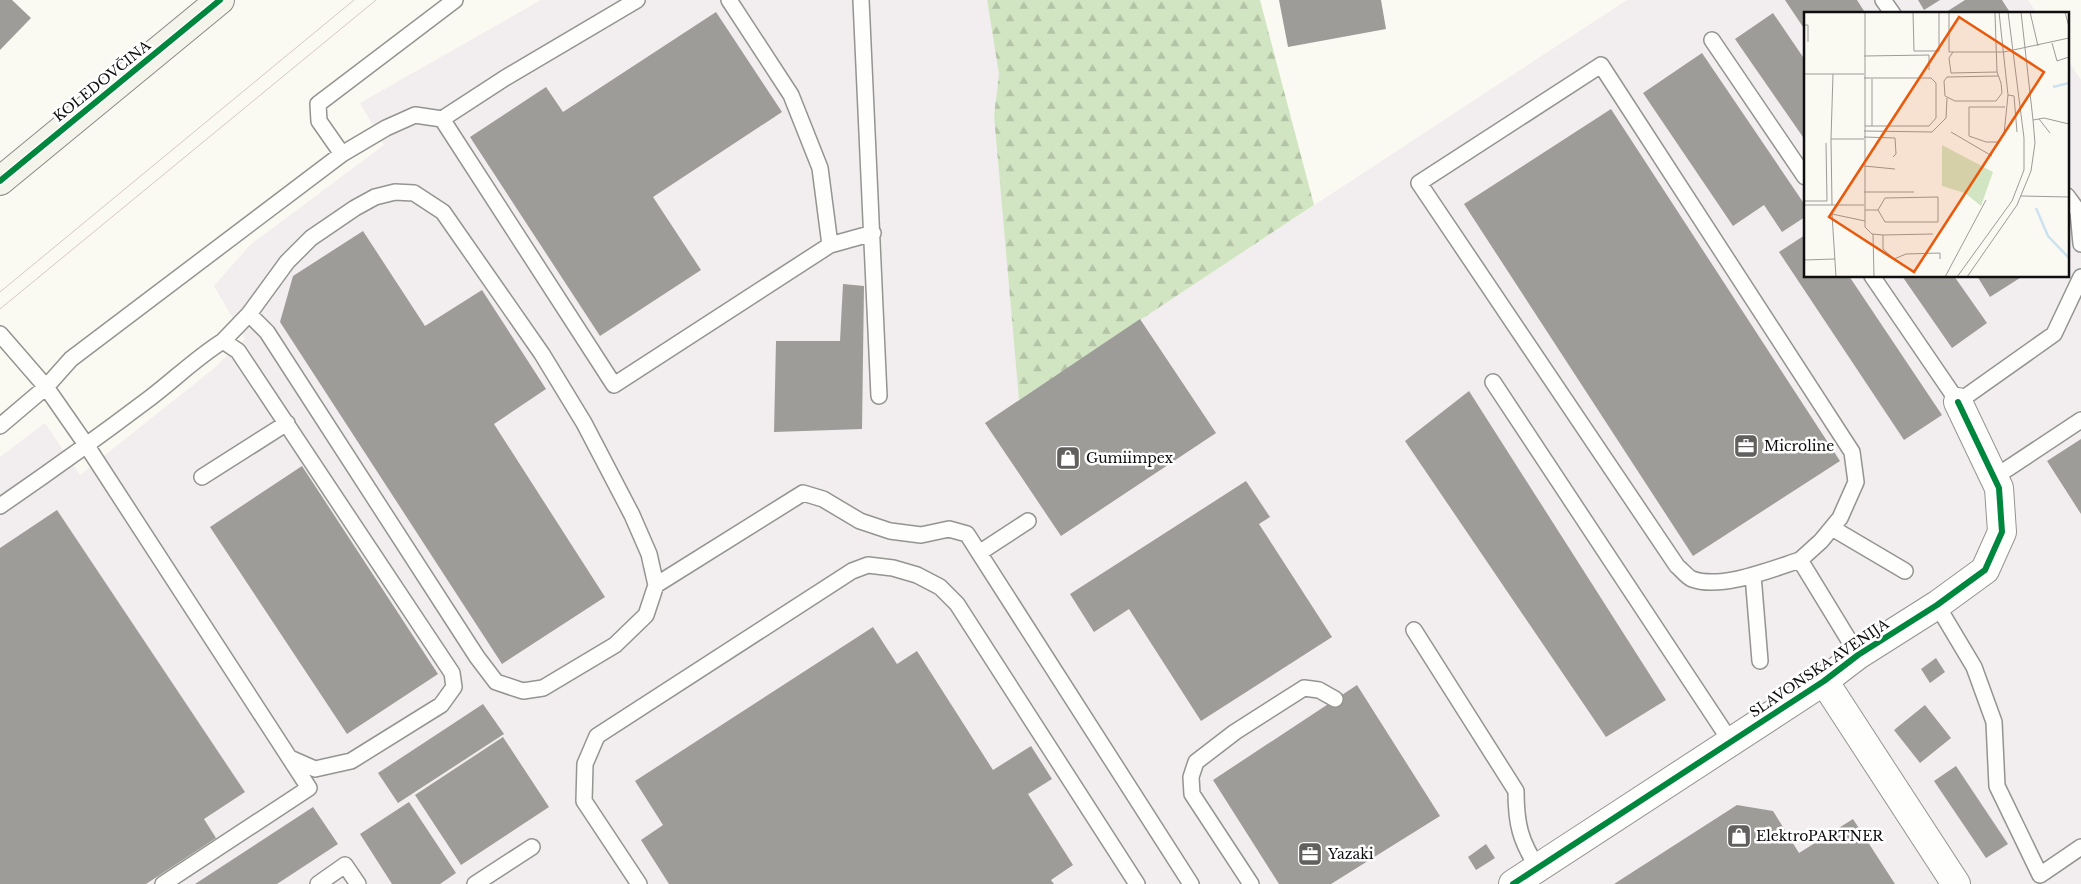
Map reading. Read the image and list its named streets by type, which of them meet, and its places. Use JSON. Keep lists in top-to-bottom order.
{
  "streets": {
    "street": ["KOLEDOVČINA", "SLAVONSKA AVENIJA"]
  },
  "places": {
    "office": ["Microline", "Yazaki"],
    "shop": ["Gumiimpex", "ElektroPARTNER"]
  }
}
